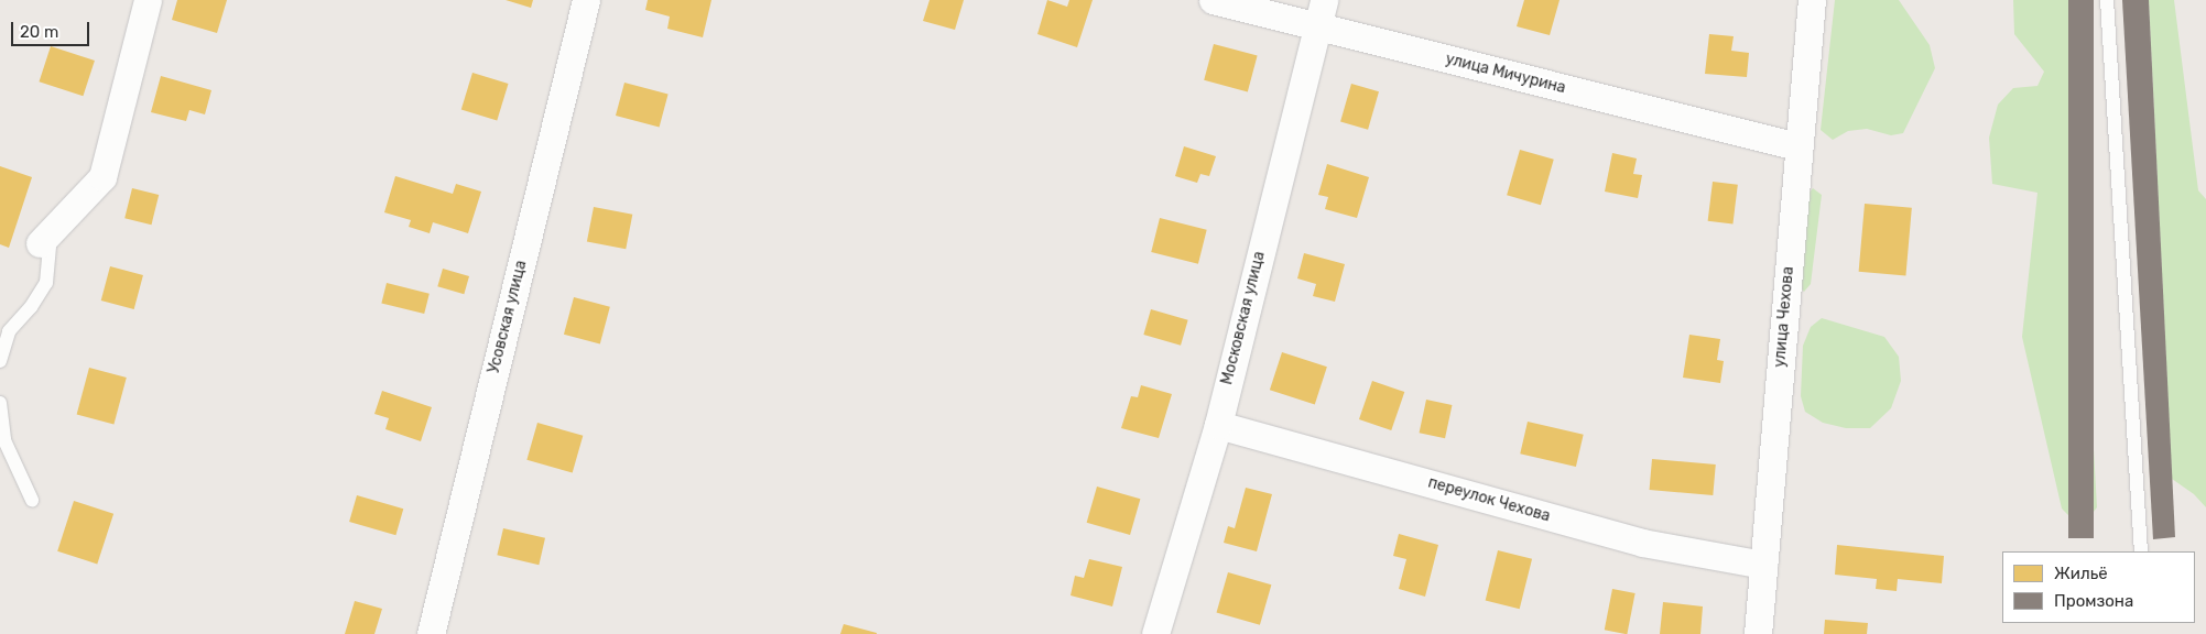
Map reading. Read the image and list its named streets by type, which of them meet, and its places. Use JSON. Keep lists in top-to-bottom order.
{
  "streets": {
    "street": [
      "улица Мичурина",
      "Усовская улица",
      "улица Чехова",
      "Московская улица",
      "переулок Чехова"
    ]
  },
  "crossings": [
    ["улица Мичурина", "улица Чехова"],
    ["улица Мичурина", "Московская улица"],
    ["улица Чехова", "переулок Чехова"],
    ["Московская улица", "переулок Чехова"]
  ],
  "legend": ["Жильё", "Промзона"],
  "scale_bar": "20 m"
}
